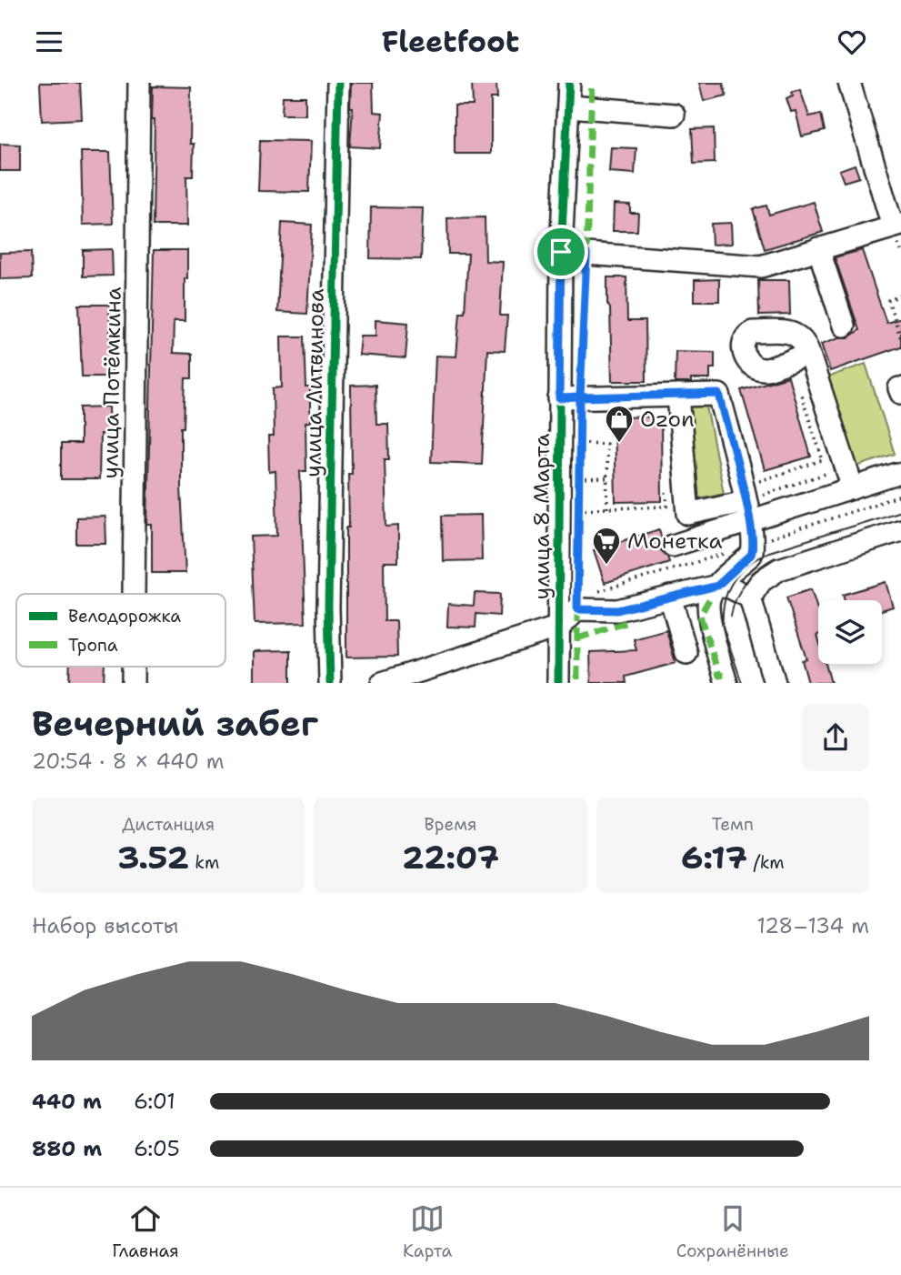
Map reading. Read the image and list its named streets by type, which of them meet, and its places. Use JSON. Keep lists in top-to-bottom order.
{
  "streets": {
    "street": ["улица Потёмкина", "улица Литвинова", "улица 8 Марта"]
  },
  "places": {
    "shop": ["Ozon"],
    "supermarket": ["Монетка"]
  },
  "legend": ["Велодорожка", "Тропа"],
  "page": {
    "header": "Fleetfoot",
    "heading": ["Вечерний забег", "20:54 · 8 × 440 m"],
    "stats": [
      ["Дистанция", "3.52 km"],
      ["Время", "22:07"],
      ["Темп", "6:17 /km"]
    ],
    "chart": ["Набор высоты", "128–134 m"],
    "list": [
      {
        "name": "440 m",
        "note": "6:01"
      },
      {
        "name": "880 m",
        "note": "6:05"
      }
    ],
    "tabs": ["Главная", "Карта", "Сохранённые"]
  }
}
